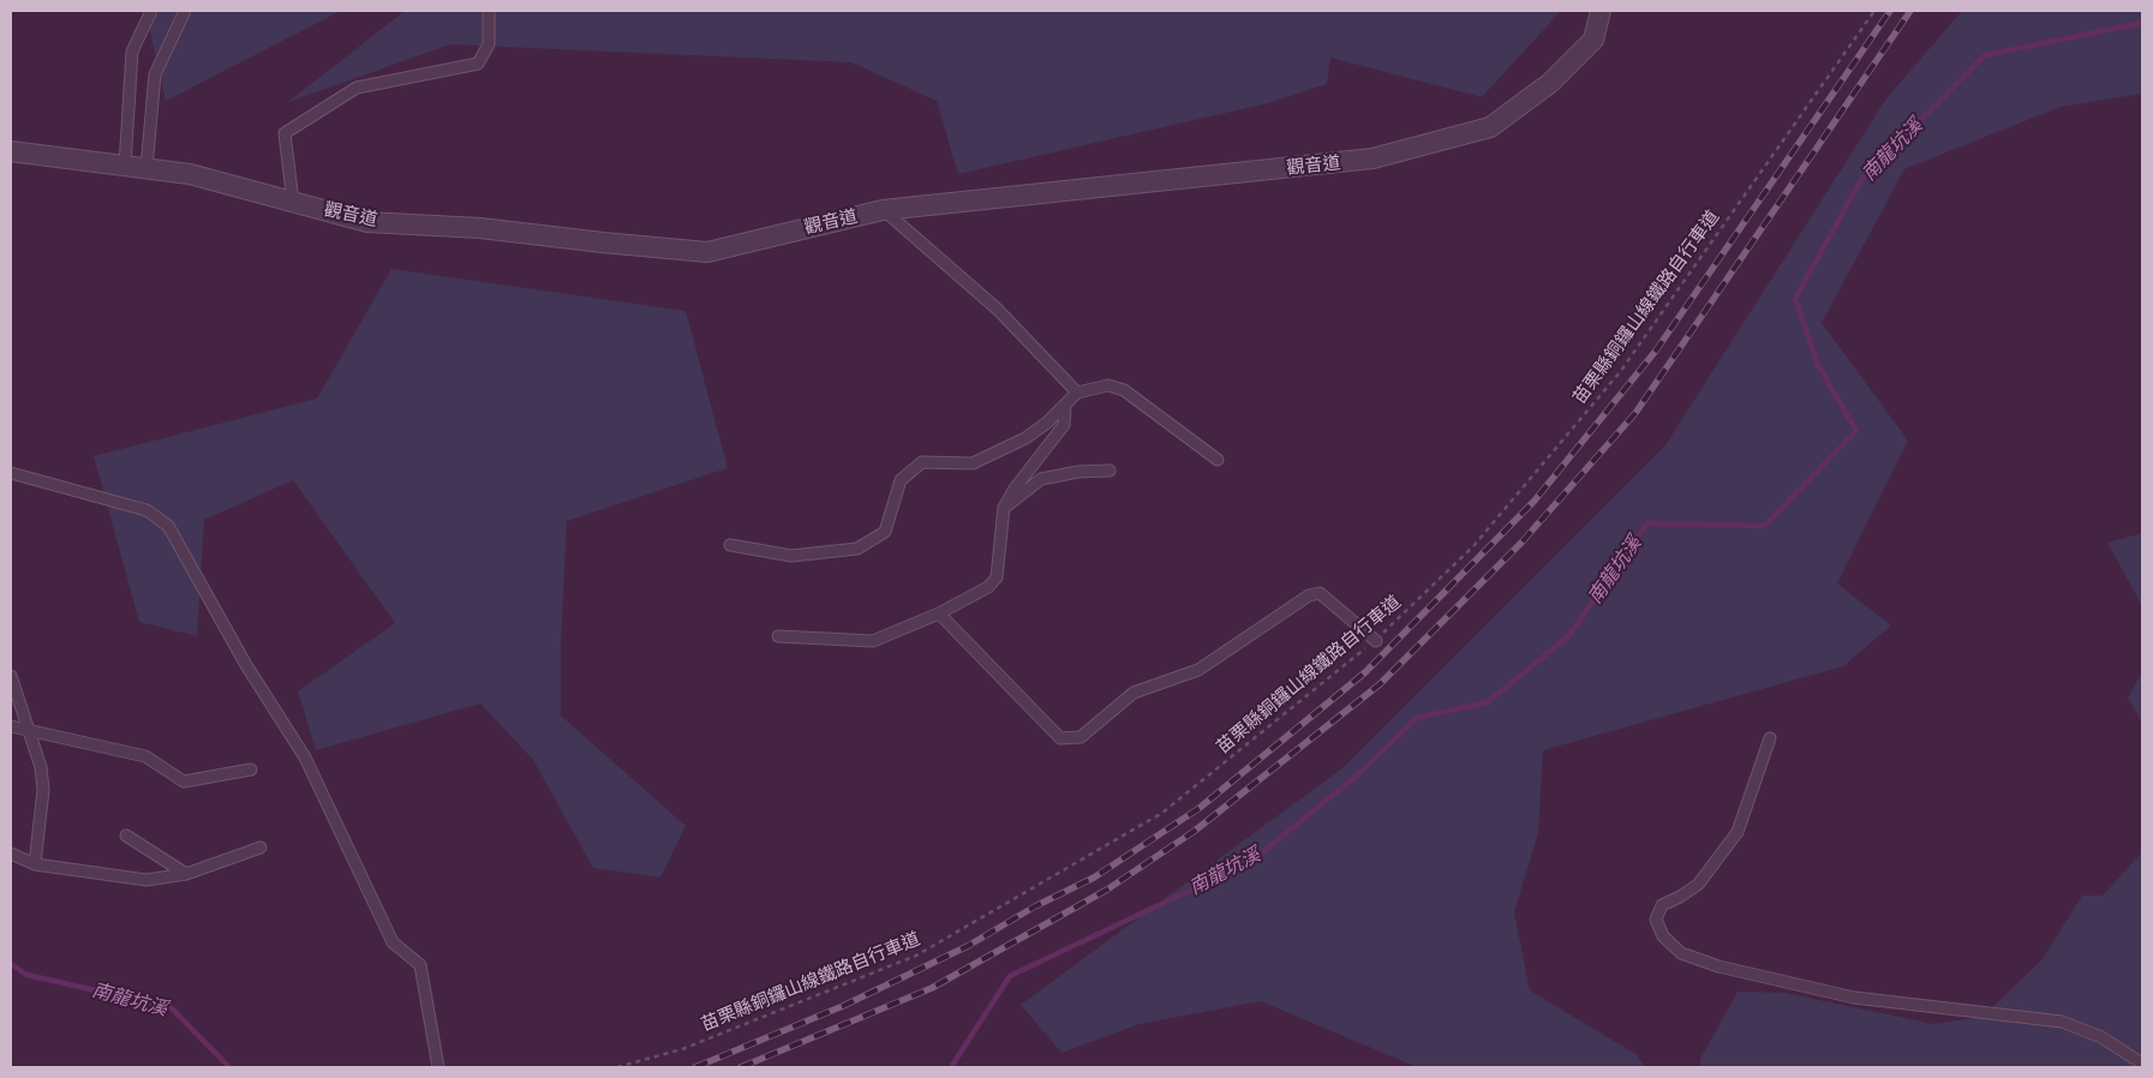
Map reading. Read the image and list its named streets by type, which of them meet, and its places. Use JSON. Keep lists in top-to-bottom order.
{
  "streets": {
    "street": ["觀音道"],
    "path": ["苗栗縣銅鑼山線鐵路自行車道"]
  },
  "water": ["南龍坑溪"]
}
